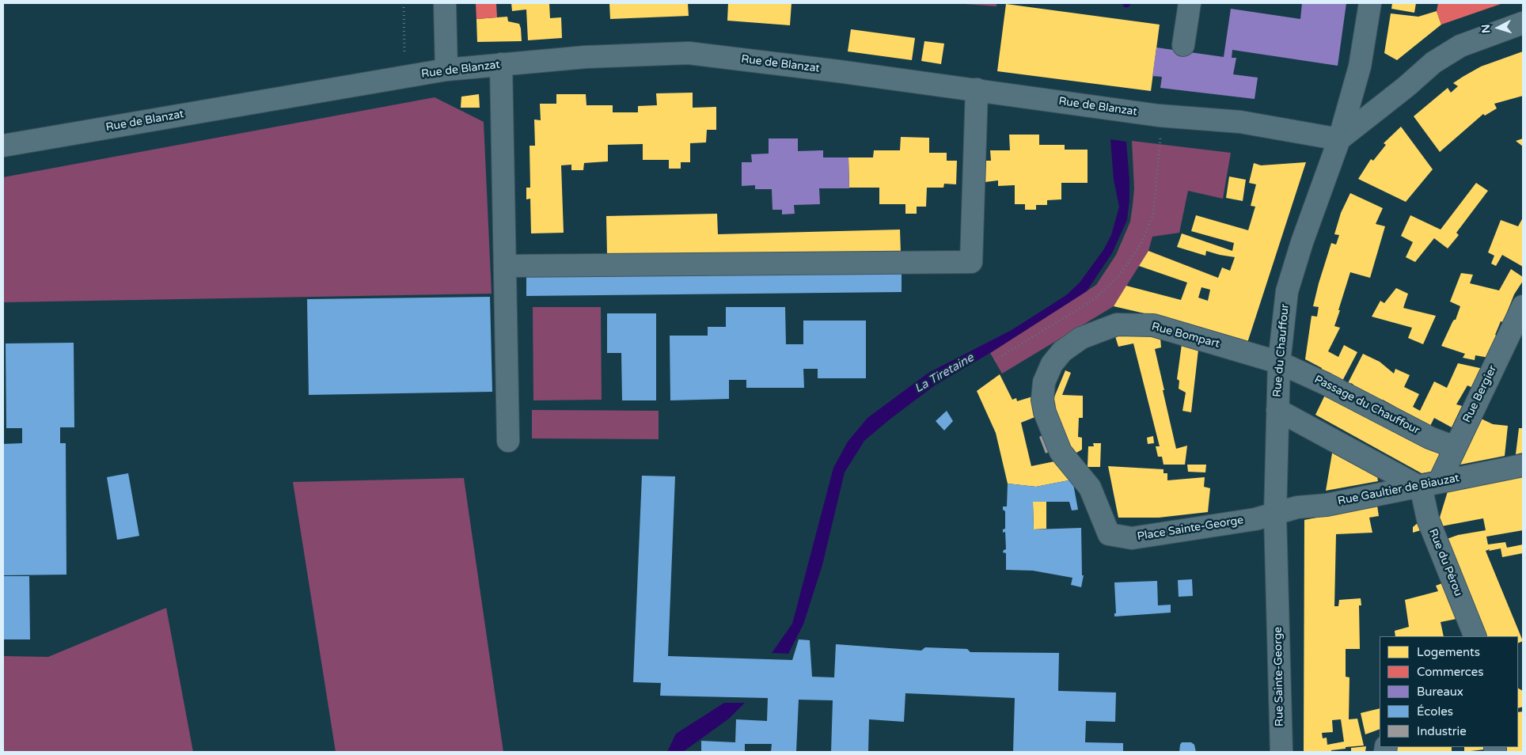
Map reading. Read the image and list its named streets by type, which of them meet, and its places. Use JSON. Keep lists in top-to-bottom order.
{
  "streets": {
    "street": [
      "Rue de Blanzat",
      "Rue Bompart",
      "Rue du Chauffour",
      "Rue Bergier",
      "Passage du Chauffour",
      "Rue Gaultier de Biauzat",
      "Place Sainte-George",
      "Rue du Pérou",
      "Rue Sainte-George"
    ]
  },
  "crossings": [
    ["Rue de Blanzat", "Rue du Chauffour"],
    ["Rue Bompart", "Rue du Chauffour"],
    ["Rue Bompart", "Passage du Chauffour"],
    ["Rue Bompart", "Place Sainte-George"],
    ["Rue du Chauffour", "Rue Bergier"],
    ["Rue du Chauffour", "Passage du Chauffour"],
    ["Rue du Chauffour", "Rue Gaultier de Biauzat"],
    ["Rue du Chauffour", "Rue du Pérou"],
    ["Rue Bergier", "Passage du Chauffour"],
    ["Rue Bergier", "Rue Gaultier de Biauzat"],
    ["Rue Bergier", "Rue du Pérou"],
    ["Rue Gaultier de Biauzat", "Place Sainte-George"],
    ["Rue Gaultier de Biauzat", "Rue du Pérou"],
    ["Rue Gaultier de Biauzat", "Rue Sainte-George"],
    ["Place Sainte-George", "Rue Sainte-George"]
  ],
  "water": ["La Tiretaine"],
  "legend": [
    "Logements",
    "Commerces",
    "Bureaux",
    "Écoles",
    "Industrie"
  ],
  "north": "left"
}
